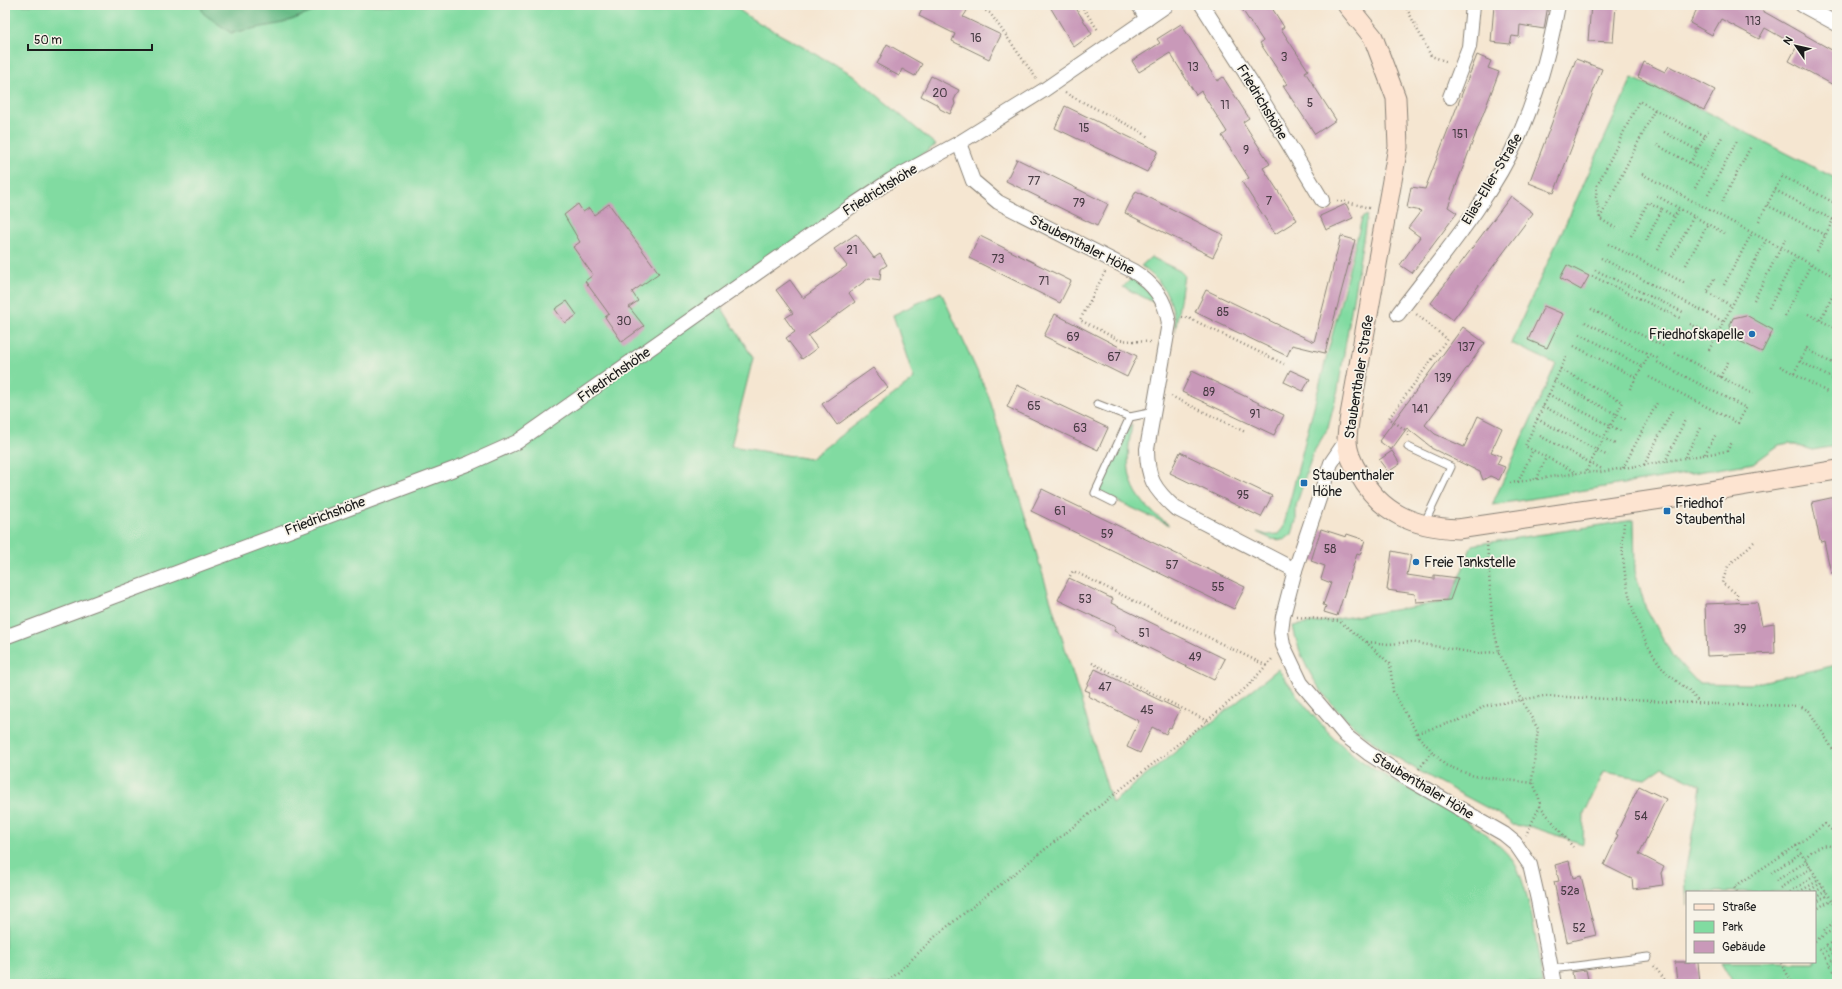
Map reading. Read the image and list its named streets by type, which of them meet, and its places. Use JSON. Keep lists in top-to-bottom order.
{
  "streets": {
    "main road": ["Staubenthaler Straße"],
    "street": ["Friedrichshöhe", "Elias-Eller-Straße", "Staubenthaler Höhe"]
  },
  "crossings": [
    ["Friedrichshöhe", "Staubenthaler Höhe"],
    ["Staubenthaler Höhe", "Staubenthaler Straße"]
  ],
  "places": {
    "other": ["Friedhofskapelle", "Freie Tankstelle"],
    "transit": ["Staubenthaler Höhe", "Friedhof Staubenthal"]
  },
  "house_numbers": [
    "113",
    "16",
    "3",
    "13",
    "20",
    "5",
    "11",
    "15",
    "151",
    "9",
    "77",
    "7",
    "79",
    "21",
    "73",
    "71",
    "85",
    "30",
    "69",
    "137",
    "67",
    "139",
    "89",
    "65",
    "141",
    "91",
    "63",
    "95",
    "61",
    "59",
    "58",
    "57",
    "55",
    "53",
    "39",
    "51",
    "49",
    "47",
    "45",
    "54",
    "52a",
    "52"
  ],
  "legend": ["Straße", "Park", "Gebäude"],
  "scale_bar": "50 m",
  "north": "top left"
}
